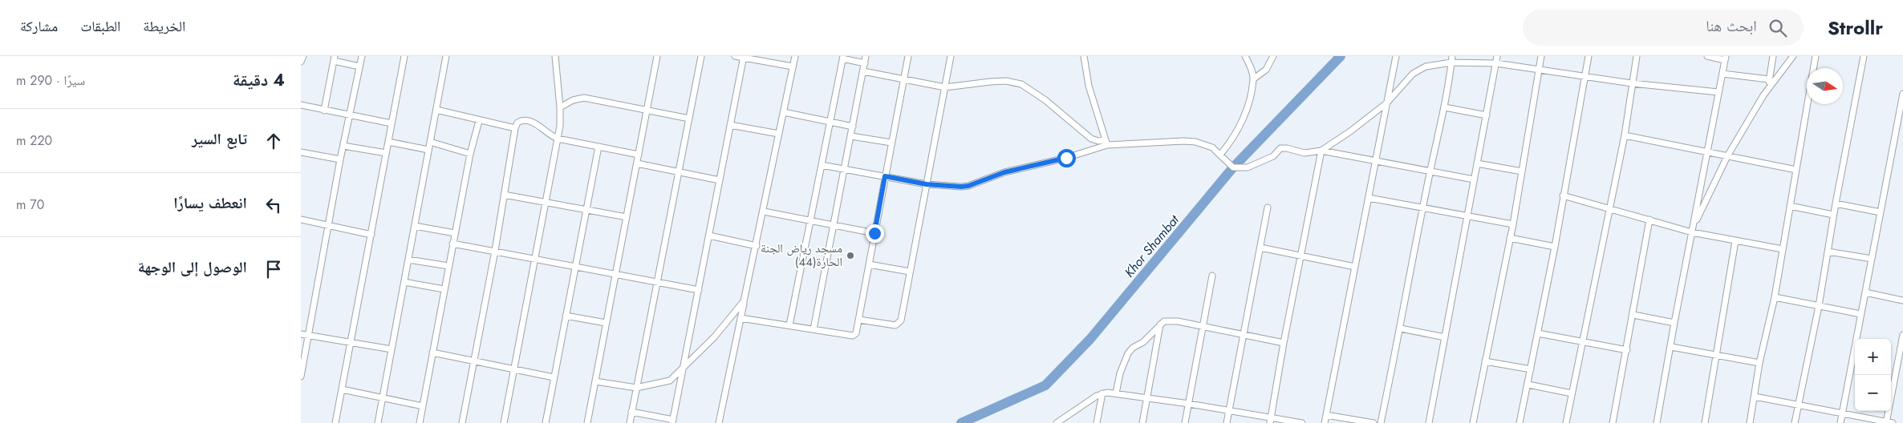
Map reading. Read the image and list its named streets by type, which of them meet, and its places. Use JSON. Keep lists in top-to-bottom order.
{
  "water": ["Khor Shambat"],
  "places": ["مسجد رياض الجنة الحارة(44)"],
  "north": "right",
  "page": {
    "header": "Strollr",
    "search": "ابحث هنا",
    "nav": ["الخريطة", "الطبقات", "مشاركة"],
    "heading": ["4 دقيقة", "سيرًا · 290 m"],
    "list": [
      ["تابع السير", "220 m"],
      ["انعطف يسارًا", "70 m"],
      "الوصول إلى الوجهة"
    ],
    "map_buttons": ["+", "−"]
  }
}
